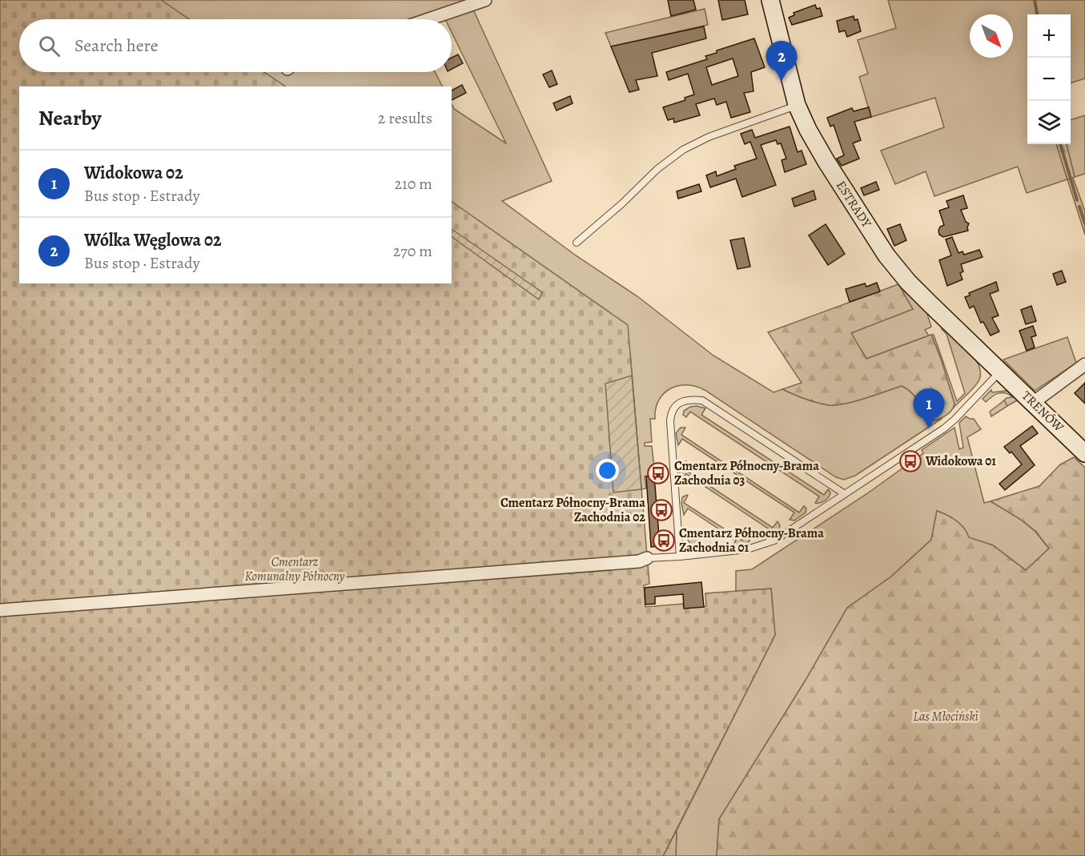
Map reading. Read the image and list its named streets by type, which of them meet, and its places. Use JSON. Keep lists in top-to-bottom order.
{
  "streets": {
    "main road": ["ESTRADY", "TRENÓW"]
  },
  "crossings": [
    ["ESTRADY", "TRENÓW"]
  ],
  "parks": ["Cmentarz Komunalny Północny", "Las Młociński"],
  "places": {
    "bus stop": [
      "Widokowa 01",
      "Cmentarz Północny-Brama Zachodnia 03",
      "Cmentarz Północny-Brama Zachodnia 02",
      "Cmentarz Północny-Brama Zachodnia 01"
    ]
  },
  "north": "bottom right",
  "page": {
    "map_buttons": ["+", "−"],
    "search": "Search here",
    "pins": ["2", "1"],
    "heading": ["Nearby", "2 results"],
    "list": [
      {
        "mark": "1",
        "name": "Widokowa 02",
        "note": "Bus stop · Estrady",
        "value": "210 m"
      },
      {
        "mark": "2",
        "name": "Wólka Węglowa 02",
        "note": "Bus stop · Estrady",
        "value": "270 m"
      }
    ]
  }
}
